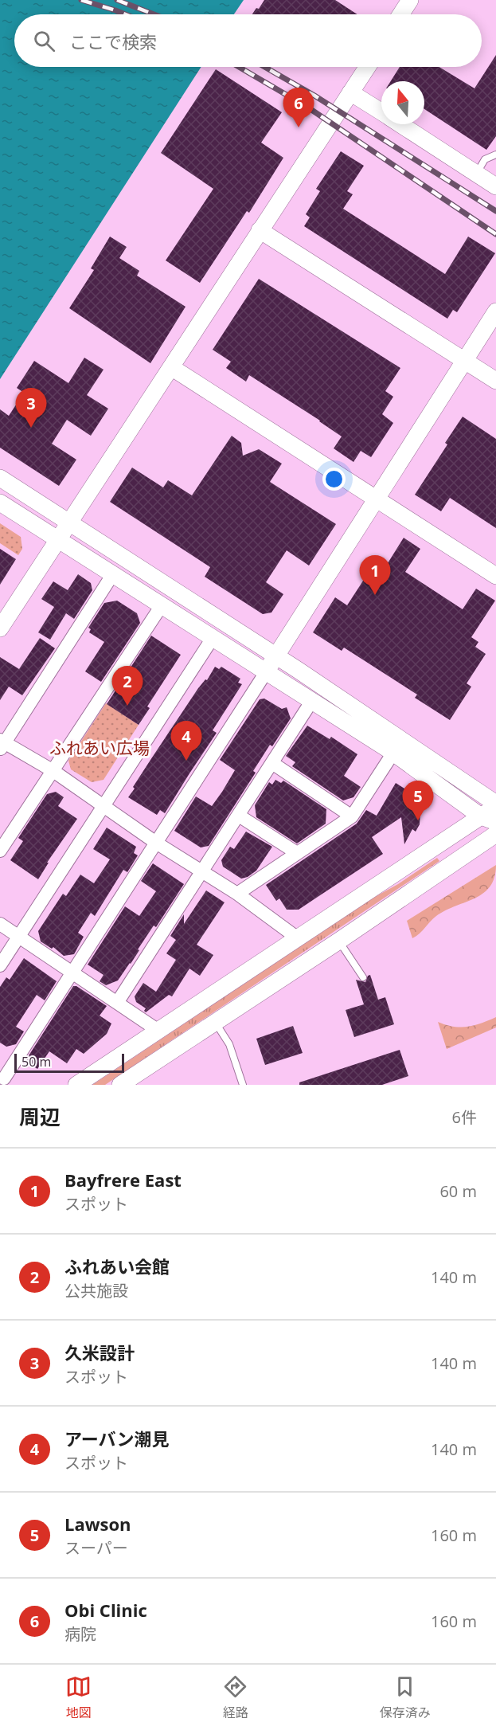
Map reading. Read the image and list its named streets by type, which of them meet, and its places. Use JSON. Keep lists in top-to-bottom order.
{
  "parks": ["ふれあい広場"],
  "scale_bar": "50 m",
  "north": "top",
  "page": {
    "search": "ここで検索",
    "pins": [
      "6",
      "3",
      "1",
      "2",
      "4",
      "5"
    ],
    "scale": "50 m",
    "heading": ["周辺", "6件"],
    "list": [
      {
        "mark": "1",
        "name": "Bayfrere East",
        "note": "スポット",
        "value": "60 m"
      },
      {
        "mark": "2",
        "name": "ふれあい会館",
        "note": "公共施設",
        "value": "140 m"
      },
      {
        "mark": "3",
        "name": "久米設計",
        "note": "スポット",
        "value": "140 m"
      },
      {
        "mark": "4",
        "name": "アーバン潮見",
        "note": "スポット",
        "value": "140 m"
      },
      {
        "mark": "5",
        "name": "Lawson",
        "note": "スーパー",
        "value": "160 m"
      },
      {
        "mark": "6",
        "name": "Obi Clinic",
        "note": "病院",
        "value": "160 m"
      }
    ],
    "nav": ["地図", "経路", "保存済み"]
  }
}
